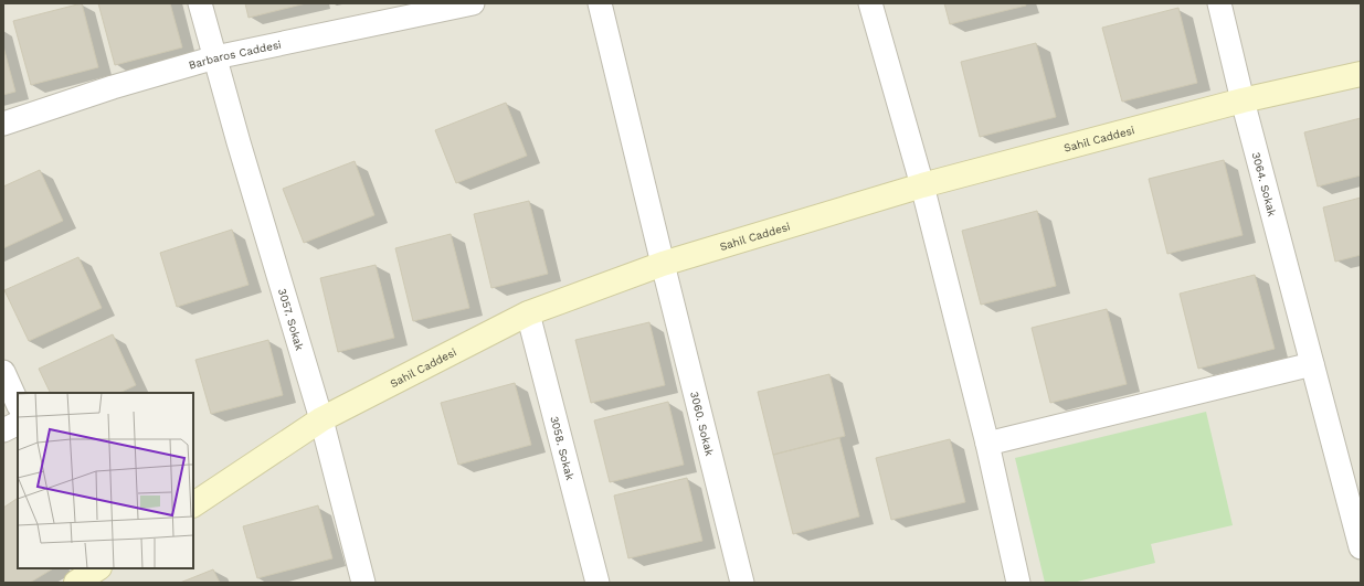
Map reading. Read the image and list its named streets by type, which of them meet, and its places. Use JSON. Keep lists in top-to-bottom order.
{
  "streets": {
    "street": [
      "Barbaros Caddesi",
      "Sahil Caddesi",
      "3064. Sokak",
      "3057. Sokak",
      "3060. Sokak",
      "3058. Sokak"
    ]
  },
  "crossings": [
    ["Barbaros Caddesi", "3057. Sokak"],
    ["Sahil Caddesi", "3064. Sokak"],
    ["Sahil Caddesi", "3057. Sokak"],
    ["Sahil Caddesi", "3060. Sokak"],
    ["Sahil Caddesi", "3058. Sokak"]
  ]
}
